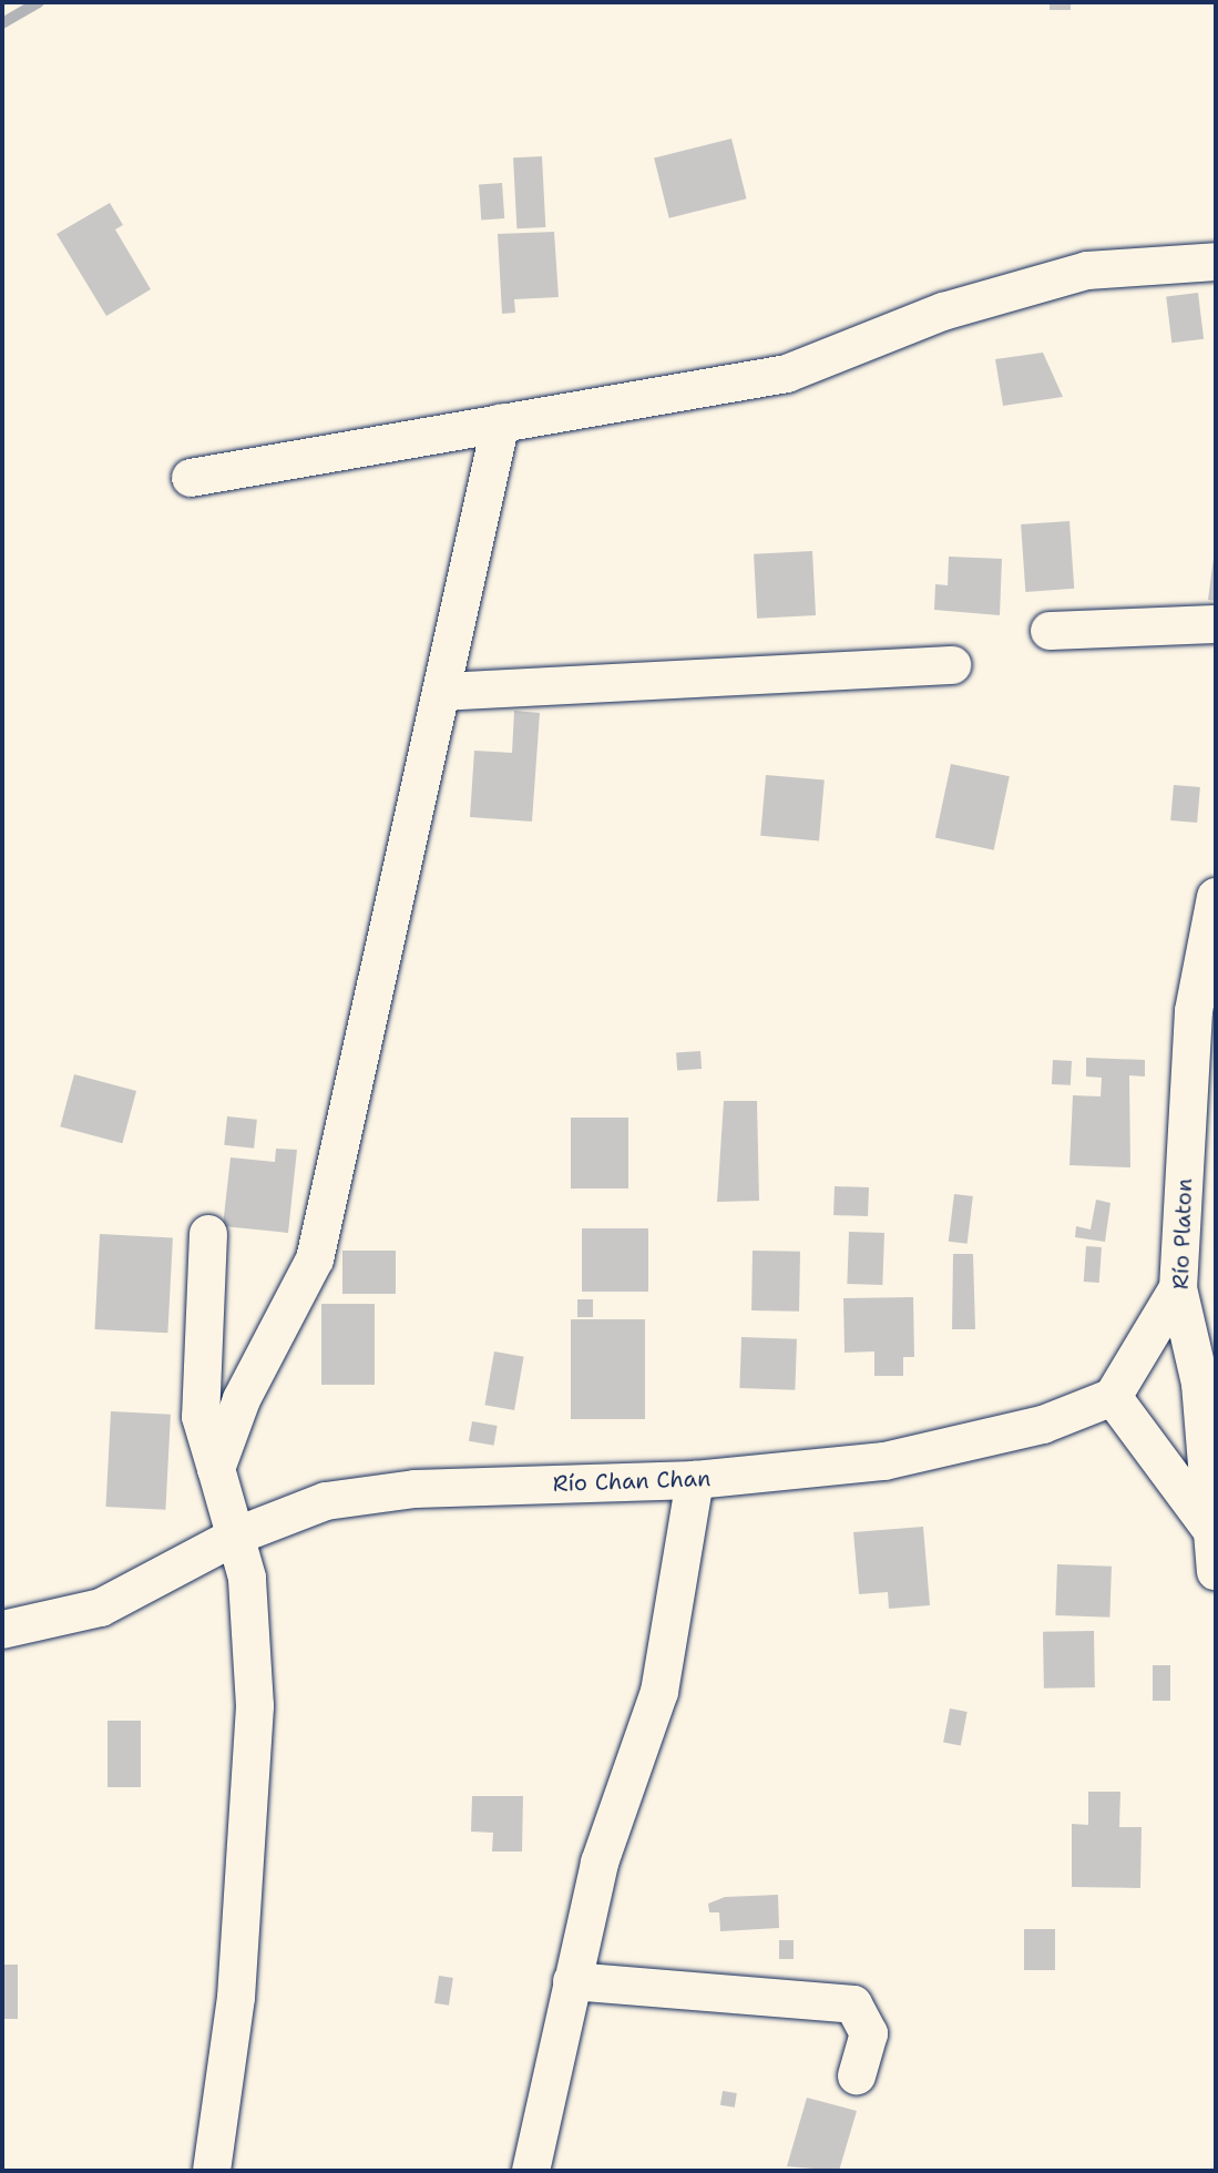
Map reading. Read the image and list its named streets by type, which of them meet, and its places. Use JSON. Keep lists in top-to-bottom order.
{
  "streets": {
    "street": ["Río Platon", "Río Chan Chan"]
  }
}
